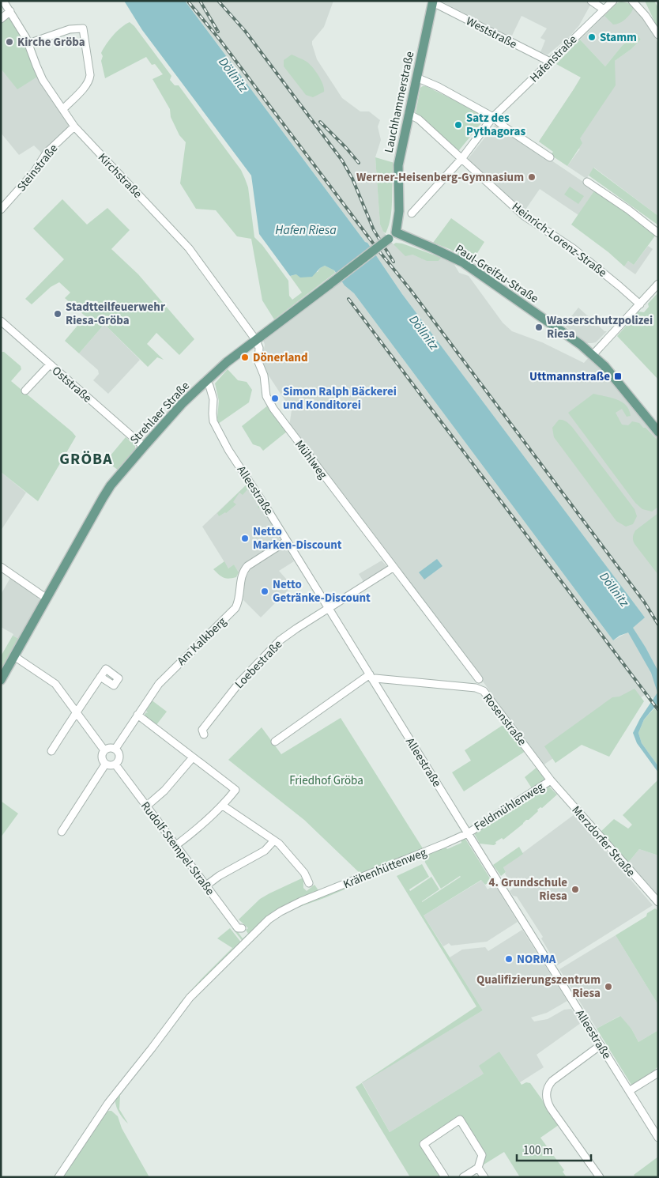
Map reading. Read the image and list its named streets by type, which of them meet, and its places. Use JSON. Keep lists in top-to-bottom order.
{
  "streets": {
    "main road": ["Lauchhammerstraße", "Paul-Greifzu-Straße", "Strehlaer Straße"],
    "street": [
      "Weststraße",
      "Hafenstraße",
      "Steinstraße",
      "Kirchstraße",
      "Heinrich-Lorenz-Straße",
      "Oststraße",
      "Mühlweg",
      "Alleestraße",
      "Am Kalkberg",
      "Loebestraße",
      "Rosenstraße",
      "Feldmühlenweg",
      "Merzdorfer Straße",
      "Rudolf-Stempel-Straße",
      "Krähenhüttenweg"
    ]
  },
  "crossings": [
    ["Weststraße", "Hafenstraße"],
    ["Weststraße", "Lauchhammerstraße"],
    ["Hafenstraße", "Heinrich-Lorenz-Straße"],
    ["Lauchhammerstraße", "Heinrich-Lorenz-Straße"],
    ["Lauchhammerstraße", "Paul-Greifzu-Straße"],
    ["Lauchhammerstraße", "Strehlaer Straße"],
    ["Steinstraße", "Kirchstraße"],
    ["Kirchstraße", "Strehlaer Straße"],
    ["Kirchstraße", "Mühlweg"],
    ["Paul-Greifzu-Straße", "Strehlaer Straße"],
    ["Oststraße", "Strehlaer Straße"],
    ["Strehlaer Straße", "Mühlweg"],
    ["Strehlaer Straße", "Alleestraße"],
    ["Alleestraße", "Am Kalkberg"],
    ["Alleestraße", "Loebestraße"],
    ["Alleestraße", "Rosenstraße"],
    ["Alleestraße", "Feldmühlenweg"],
    ["Alleestraße", "Krähenhüttenweg"],
    ["Am Kalkberg", "Rudolf-Stempel-Straße"],
    ["Rosenstraße", "Feldmühlenweg"],
    ["Rosenstraße", "Merzdorfer Straße"],
    ["Feldmühlenweg", "Merzdorfer Straße"],
    ["Feldmühlenweg", "Krähenhüttenweg"]
  ],
  "districts": ["GRÖBA"],
  "water": ["Döllnitz", "Hafen Riesa"],
  "parks": ["Friedhof Gröba"],
  "places": {
    "other": [
      "Stamm",
      "Kirche Gröba",
      "Satz des Pythagoras",
      "Werner-Heisenberg-Gymnasium",
      "Stadtteilfeuerwehr Riesa-Gröba",
      "Wasserschutzpolizei Riesa",
      "Dönerland",
      "Simon Ralph Bäckerei und Konditorei",
      "Netto Marken-Discount",
      "Netto Getränke-Discount",
      "4. Grundschule Riesa",
      "NORMA",
      "Qualifizierungszentrum Riesa"
    ],
    "transit": ["Uttmannstraße"]
  },
  "scale_bar": "100 m"
}
